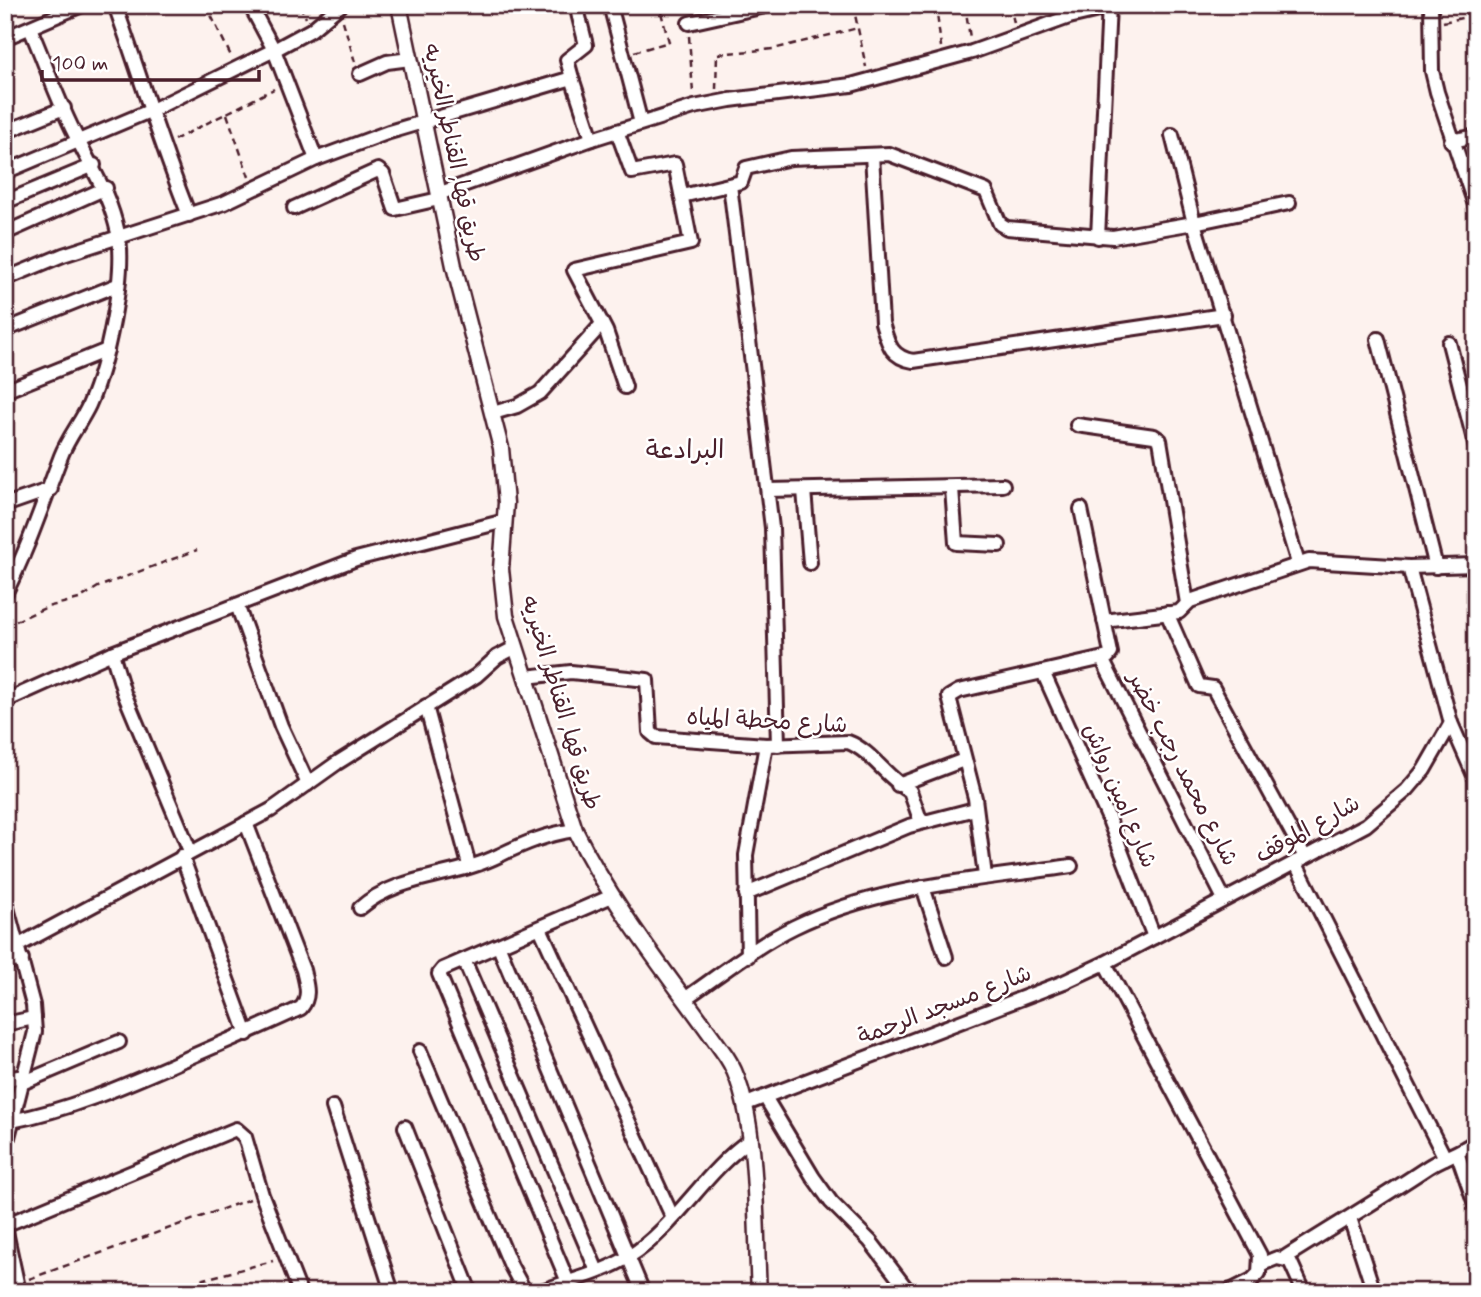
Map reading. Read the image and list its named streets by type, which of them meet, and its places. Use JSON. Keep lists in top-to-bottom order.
{
  "streets": {
    "street": [
      "طريق قها, القناطر الخيريه",
      "شارع محطة المياه",
      "شارع محمد رجب خضر",
      "شارع امين رواش",
      "شارع الموقف",
      "شارع مسجد الرحمة"
    ]
  },
  "crossings": [
    ["طريق قها, القناطر الخيريه", "شارع محطة المياه"],
    ["طريق قها, القناطر الخيريه", "شارع مسجد الرحمة"],
    ["شارع محمد رجب خضر", "شارع الموقف"],
    ["شارع امين رواش", "شارع الموقف"],
    ["شارع امين رواش", "شارع مسجد الرحمة"],
    ["شارع الموقف", "شارع مسجد الرحمة"]
  ],
  "districts": ["البرادعة"],
  "scale_bar": "100 m"
}
